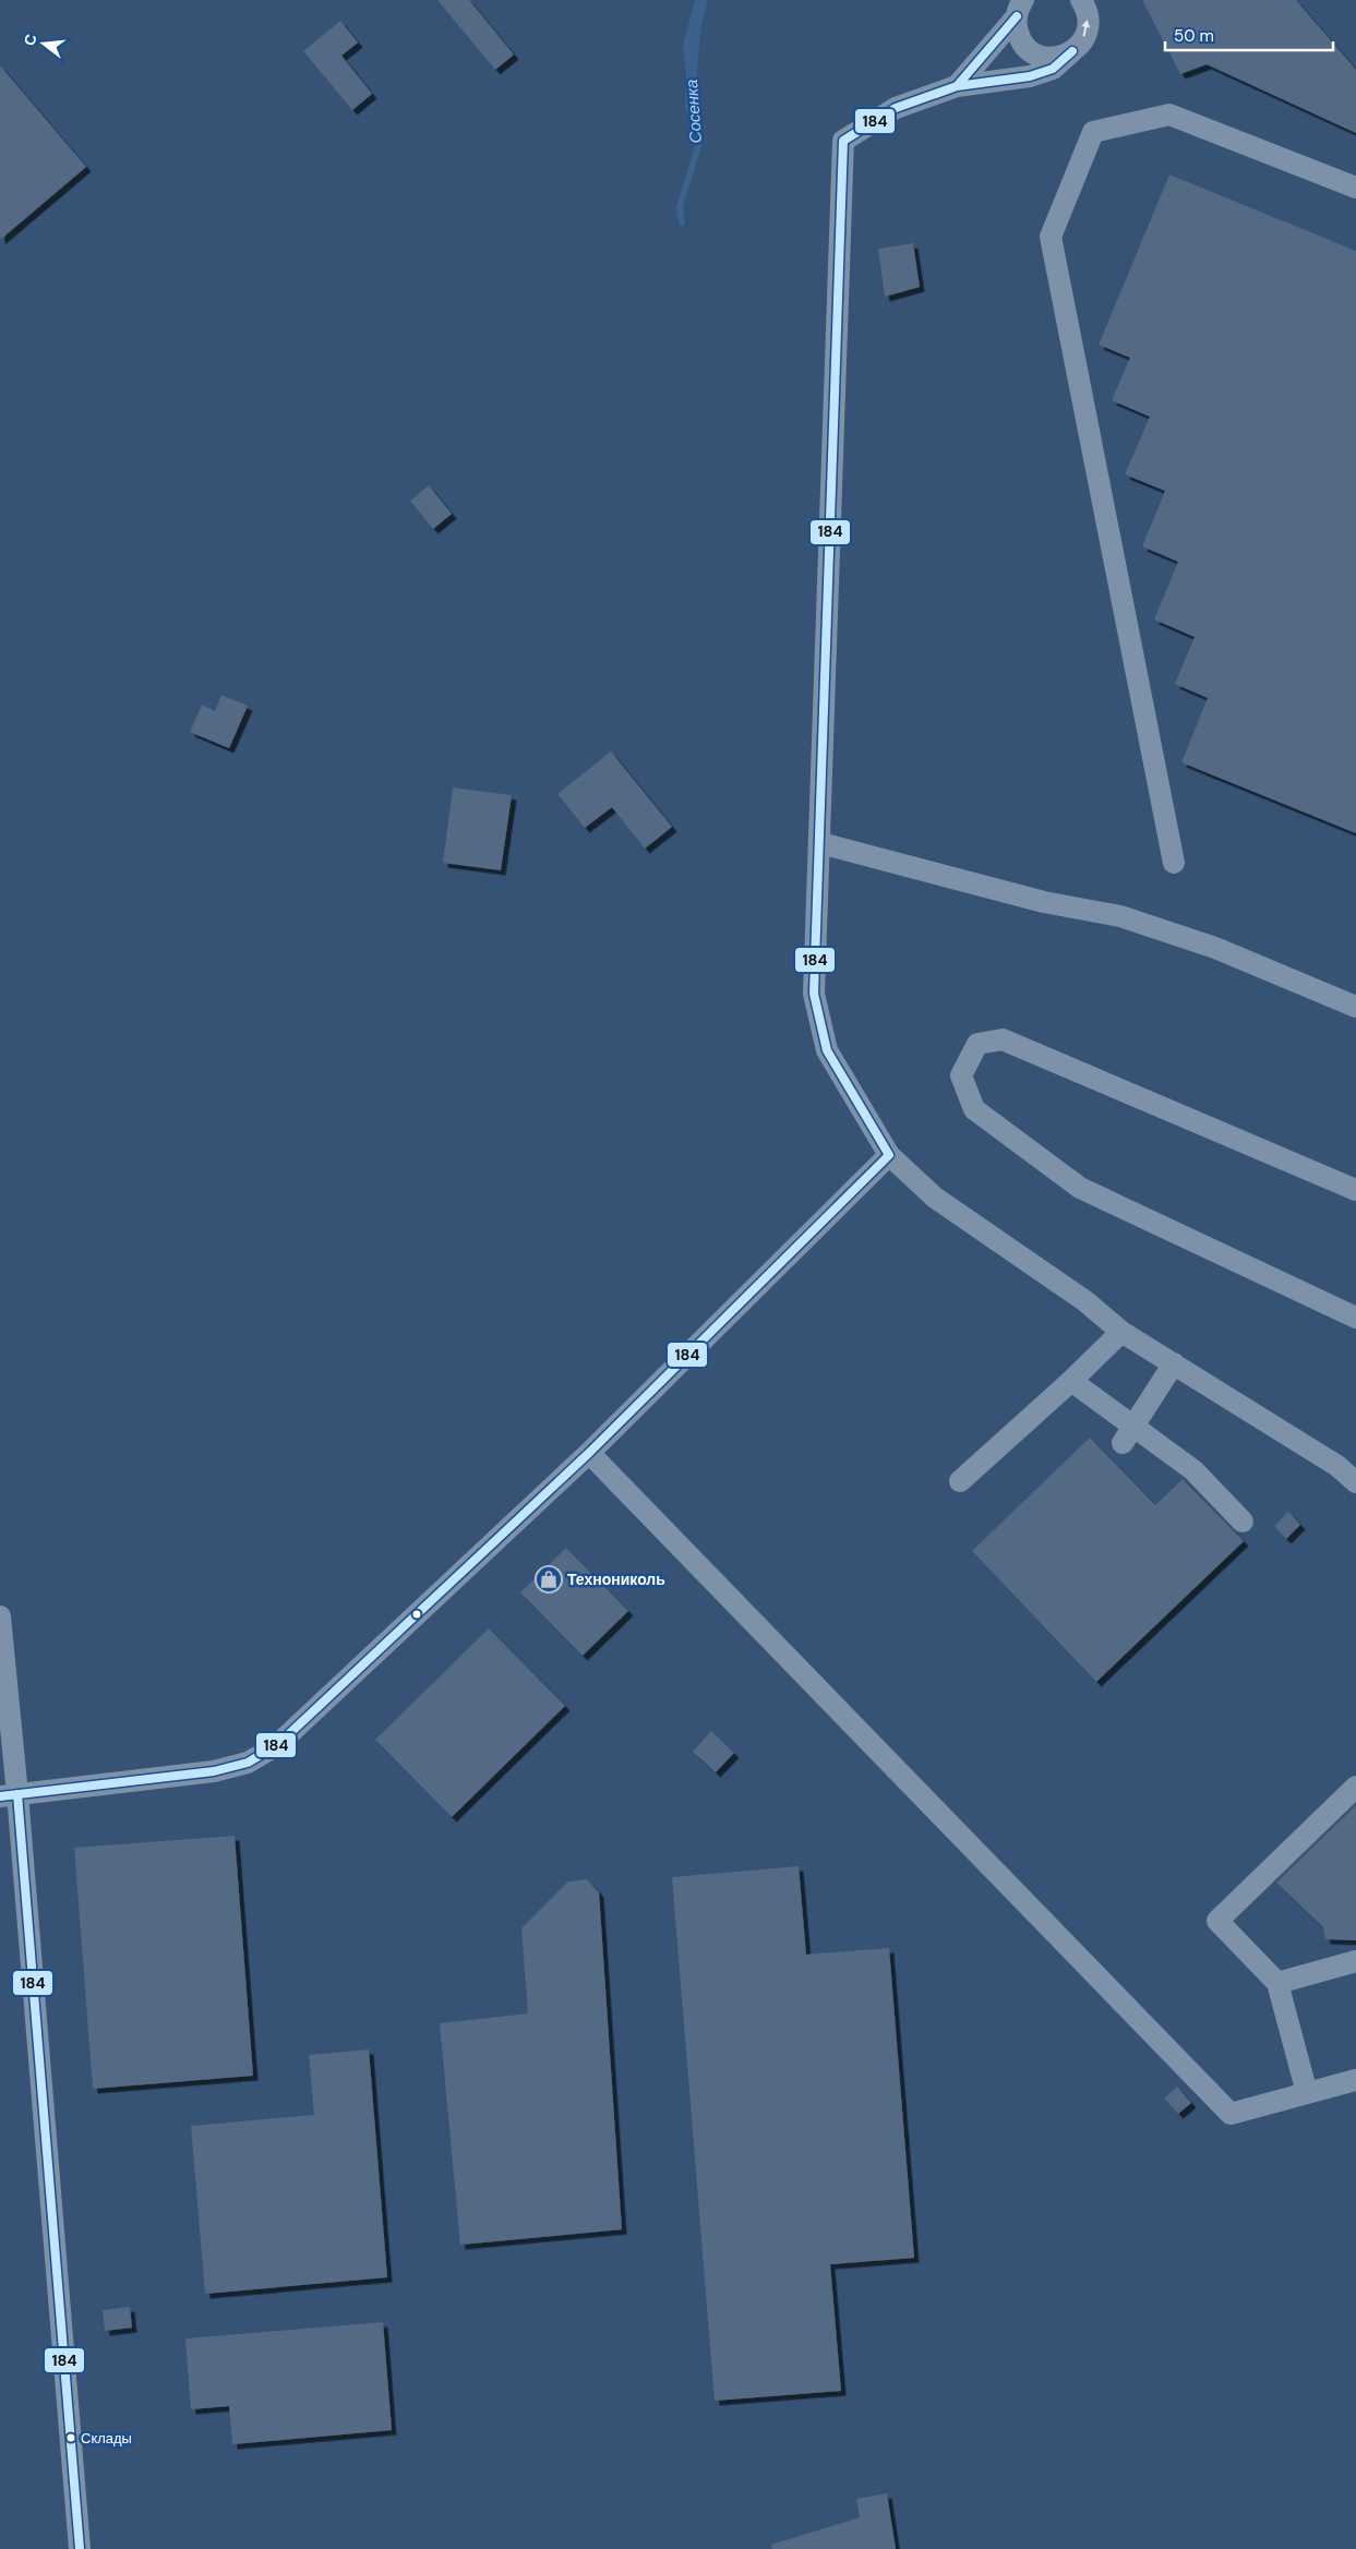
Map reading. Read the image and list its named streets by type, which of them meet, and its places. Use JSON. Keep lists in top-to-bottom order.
{
  "water": ["Сосенка"],
  "places": {
    "shop": ["Технониколь"],
    "other": ["Склады"]
  },
  "lines": ["transit line 184"],
  "scale_bar": "50 m",
  "north": "left"
}
